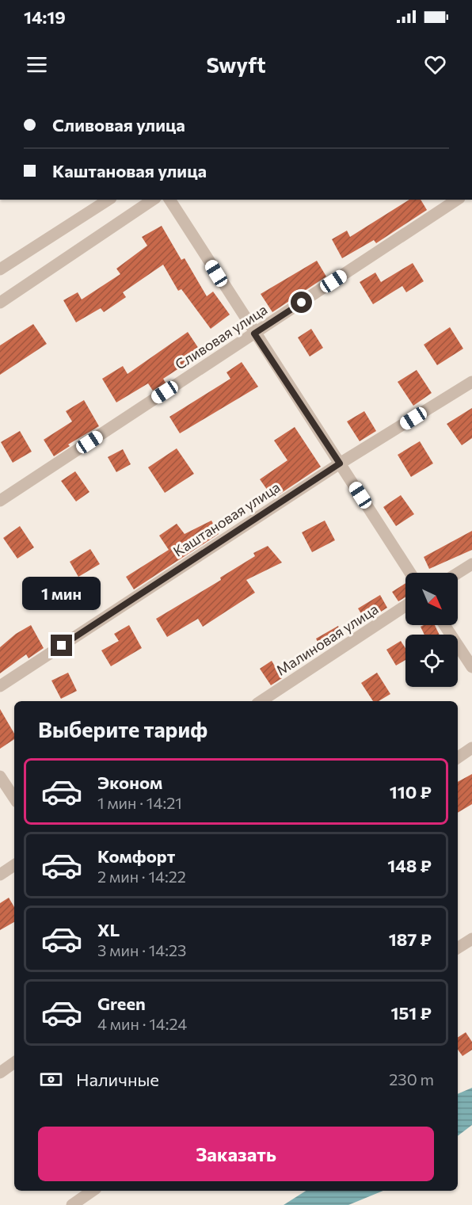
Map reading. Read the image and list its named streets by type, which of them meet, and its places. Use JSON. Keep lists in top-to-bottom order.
{
  "streets": {
    "street": ["Сливовая улица", "Каштановая улица", "Малиновая улица"]
  },
  "north": "bottom right",
  "page": {
    "status": "14:19",
    "header": "Swyft",
    "banner": ["Сливовая улица", "Каштановая улица"],
    "bubble": "1 мин",
    "heading": "Выберите тариф",
    "list": [
      {
        "name": "Эконом",
        "note": "1 мин · 14:21",
        "value": "110 ₽"
      },
      {
        "name": "Комфорт",
        "note": "2 мин · 14:22",
        "value": "148 ₽"
      },
      {
        "name": "XL",
        "note": "3 мин · 14:23",
        "value": "187 ₽"
      },
      {
        "name": "Green",
        "note": "4 мин · 14:24",
        "value": "151 ₽"
      }
    ],
    "pay": ["Наличные", "230 m"],
    "buttons": "Заказать"
  }
}
